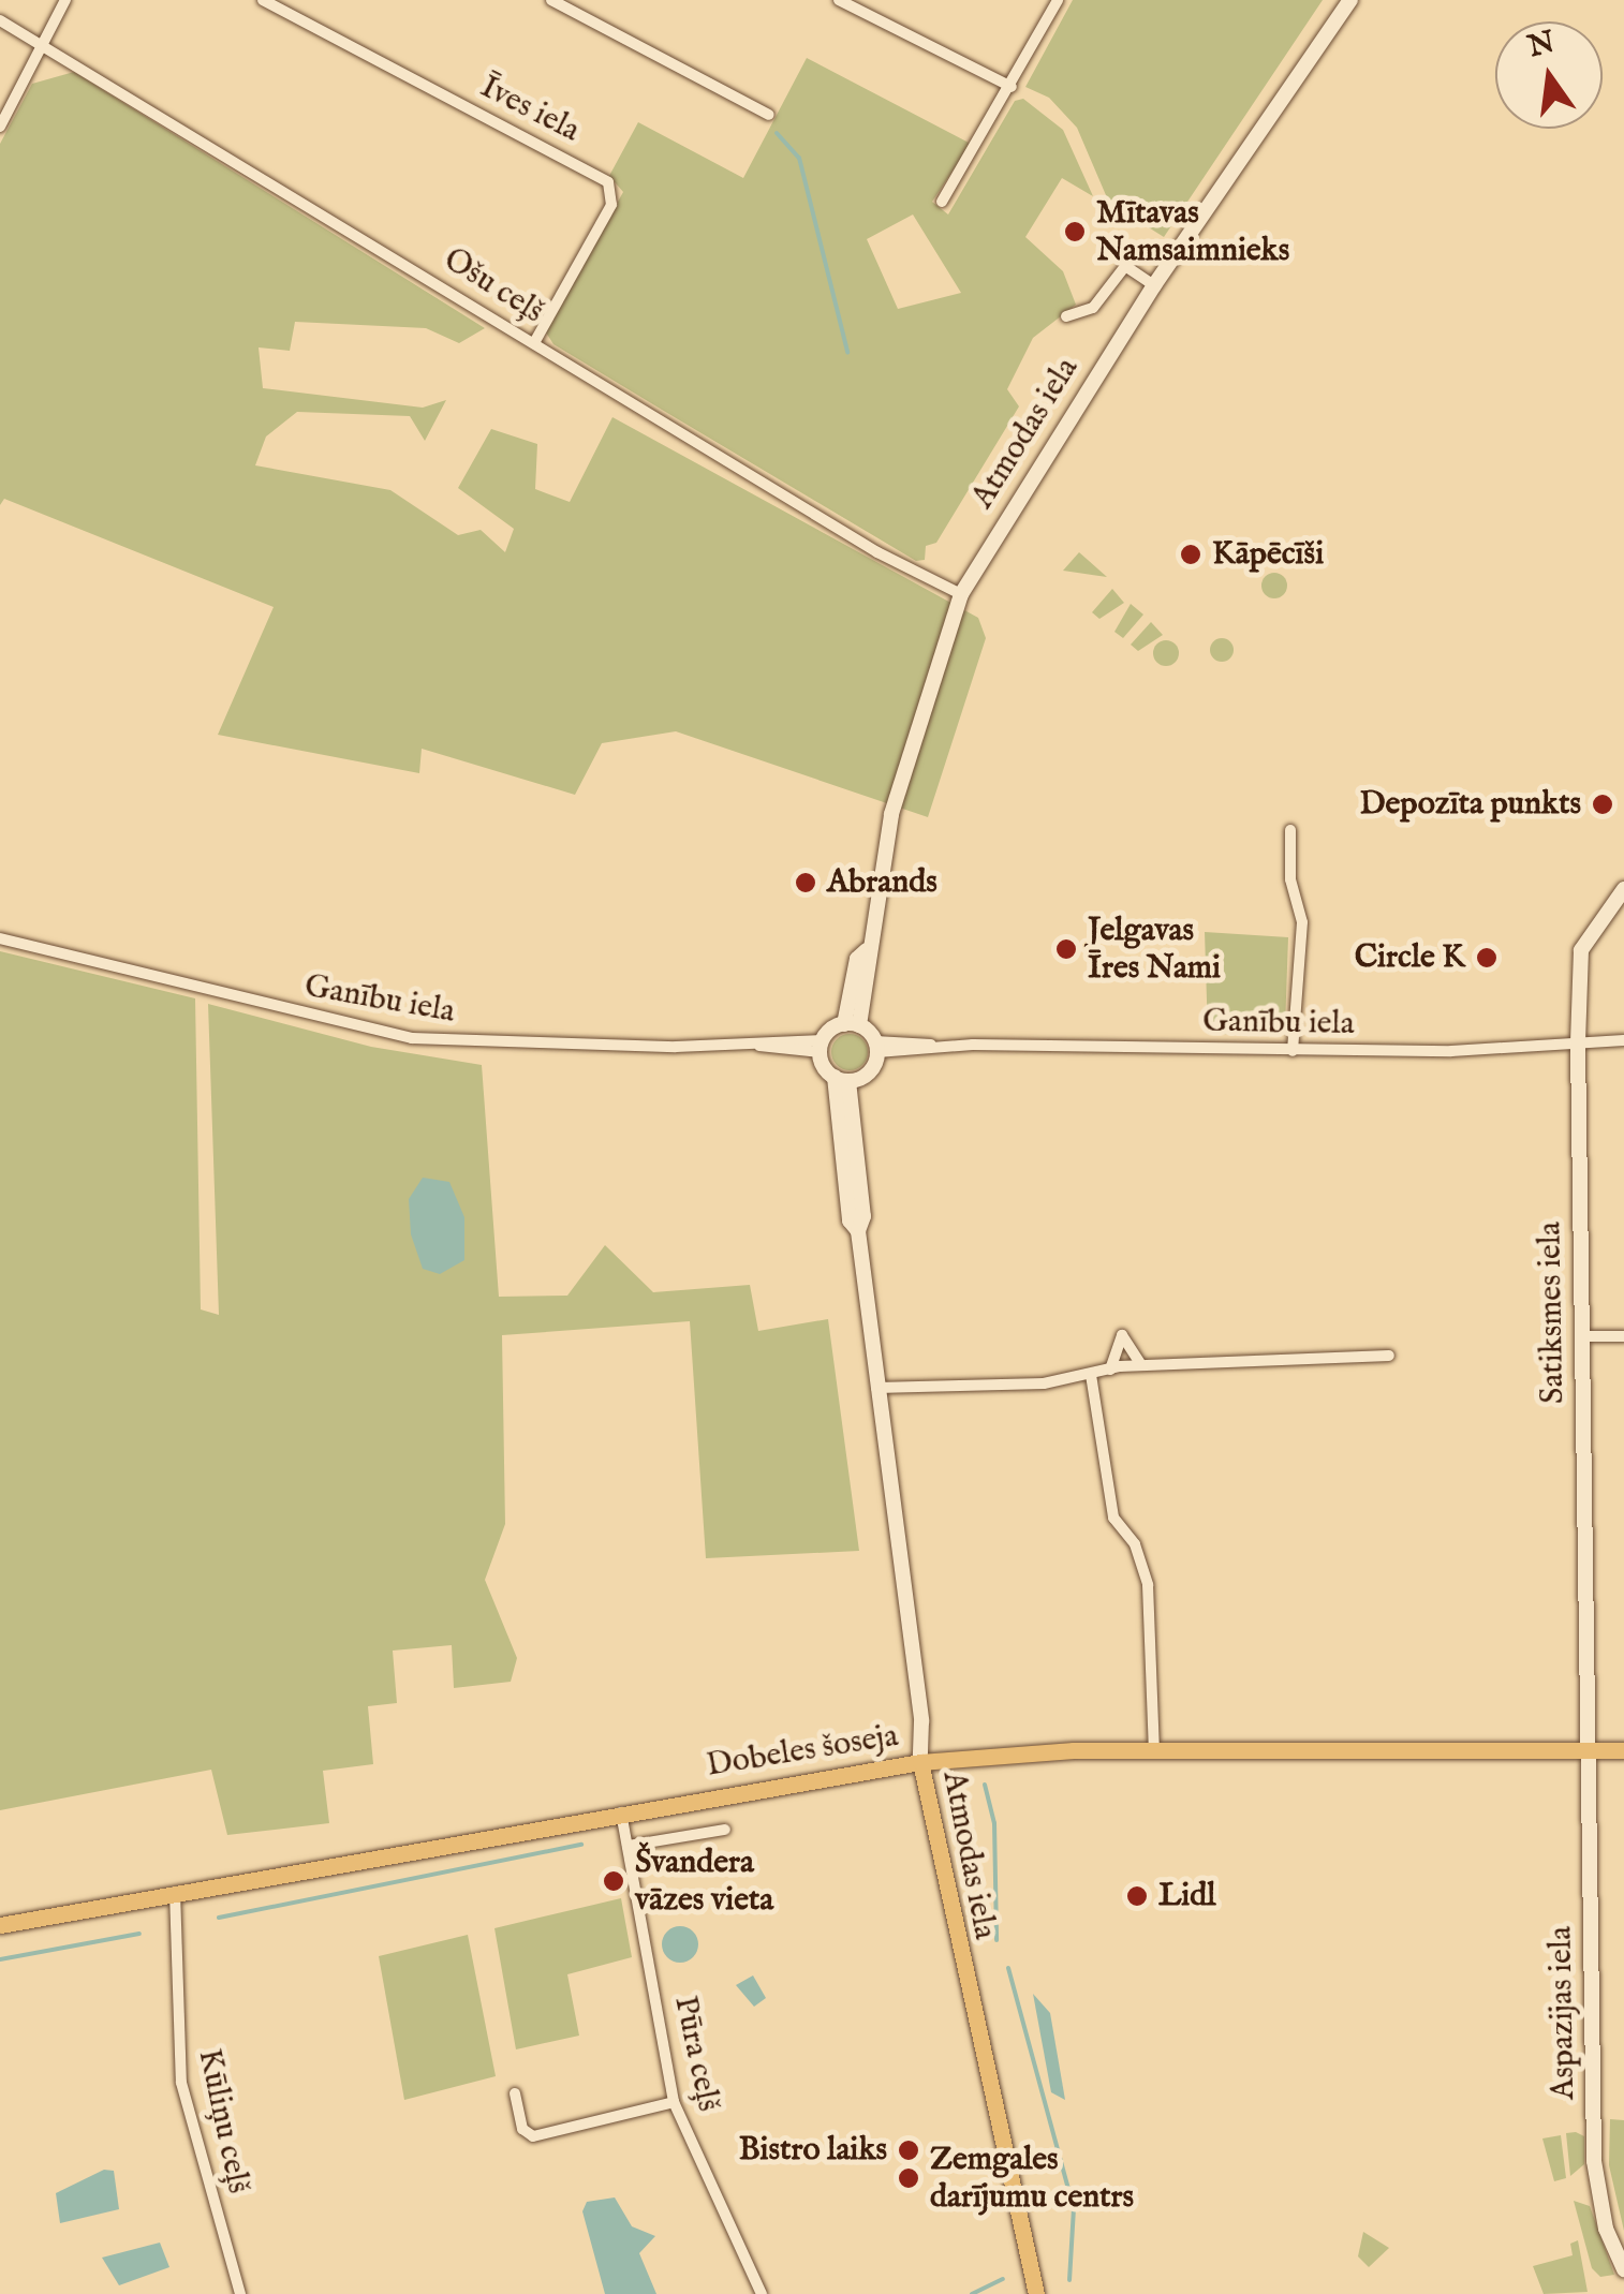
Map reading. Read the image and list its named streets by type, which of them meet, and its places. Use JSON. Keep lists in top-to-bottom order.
{
  "streets": {
    "main road": [
      "Atmodas iela",
      "Satiksmes iela",
      "Dobeles šoseja",
      "Aspazijas iela"
    ],
    "street": [
      "Īves iela",
      "Ošu ceļš",
      "Ganību iela",
      "Pūra ceļš",
      "Kūliņu ceļš"
    ]
  },
  "crossings": [
    ["Īves iela", "Ošu ceļš"],
    ["Ošu ceļš", "Atmodas iela"],
    ["Atmodas iela", "Dobeles šoseja"],
    ["Ganību iela", "Satiksmes iela"],
    ["Satiksmes iela", "Dobeles šoseja"],
    ["Satiksmes iela", "Aspazijas iela"],
    ["Dobeles šoseja", "Aspazijas iela"],
    ["Dobeles šoseja", "Pūra ceļš"],
    ["Dobeles šoseja", "Kūliņu ceļš"]
  ],
  "places": [
    "Mītavas Namsaimnieks",
    "Kāpēcīši",
    "Depozīta punkts",
    "Abrands",
    "Jelgavas Īres Nami",
    "Circle K",
    "Švandera vāzes vieta",
    "Lidl",
    "Bistro laiks",
    "Zemgales darījumu centrs"
  ],
  "north": "top"
}
